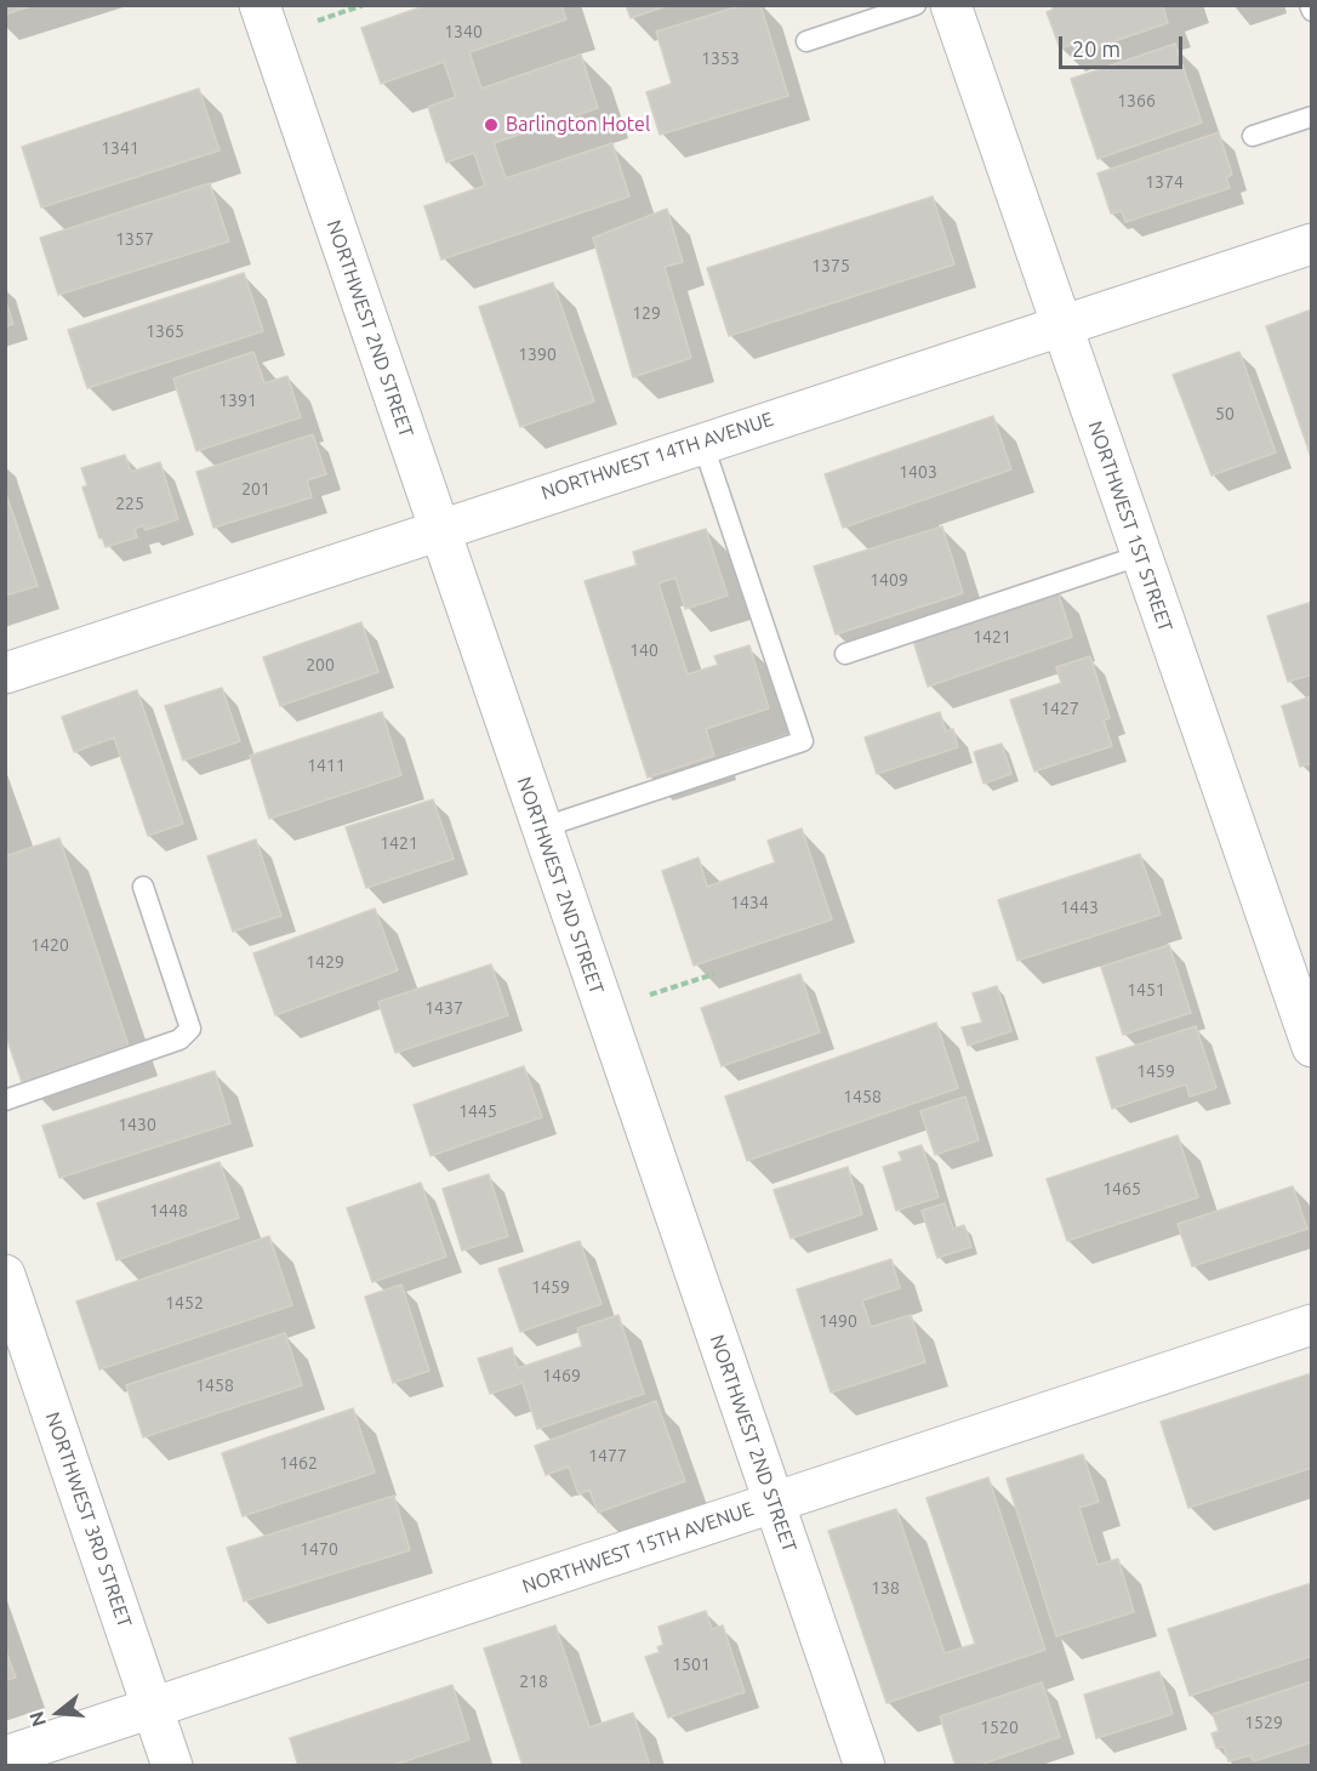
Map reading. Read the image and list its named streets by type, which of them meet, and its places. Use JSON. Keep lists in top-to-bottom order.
{
  "streets": {
    "street": [
      "NORTHWEST 2ND STREET",
      "NORTHWEST 14TH AVENUE",
      "NORTHWEST 1ST STREET",
      "NORTHWEST 3RD STREET",
      "NORTHWEST 15TH AVENUE"
    ]
  },
  "crossings": [
    ["NORTHWEST 2ND STREET", "NORTHWEST 14TH AVENUE"],
    ["NORTHWEST 2ND STREET", "NORTHWEST 15TH AVENUE"],
    ["NORTHWEST 14TH AVENUE", "NORTHWEST 1ST STREET"],
    ["NORTHWEST 3RD STREET", "NORTHWEST 15TH AVENUE"]
  ],
  "places": ["Barlington Hotel"],
  "house_numbers": [
    "1340",
    "1353",
    "1366",
    "1341",
    "1374",
    "1357",
    "1375",
    "129",
    "1365",
    "1390",
    "1391",
    "50",
    "1403",
    "201",
    "225",
    "1409",
    "1421",
    "140",
    "200",
    "1427",
    "1411",
    "1421",
    "1434",
    "1443",
    "1420",
    "1429",
    "1451",
    "1437",
    "1459",
    "1458",
    "1445",
    "1430",
    "1465",
    "1448",
    "1459",
    "1452",
    "1490",
    "1469",
    "1458",
    "1477",
    "1462",
    "1470",
    "138",
    "1501",
    "218",
    "1529",
    "1520"
  ],
  "scale_bar": "20 m",
  "north": "left"
}
